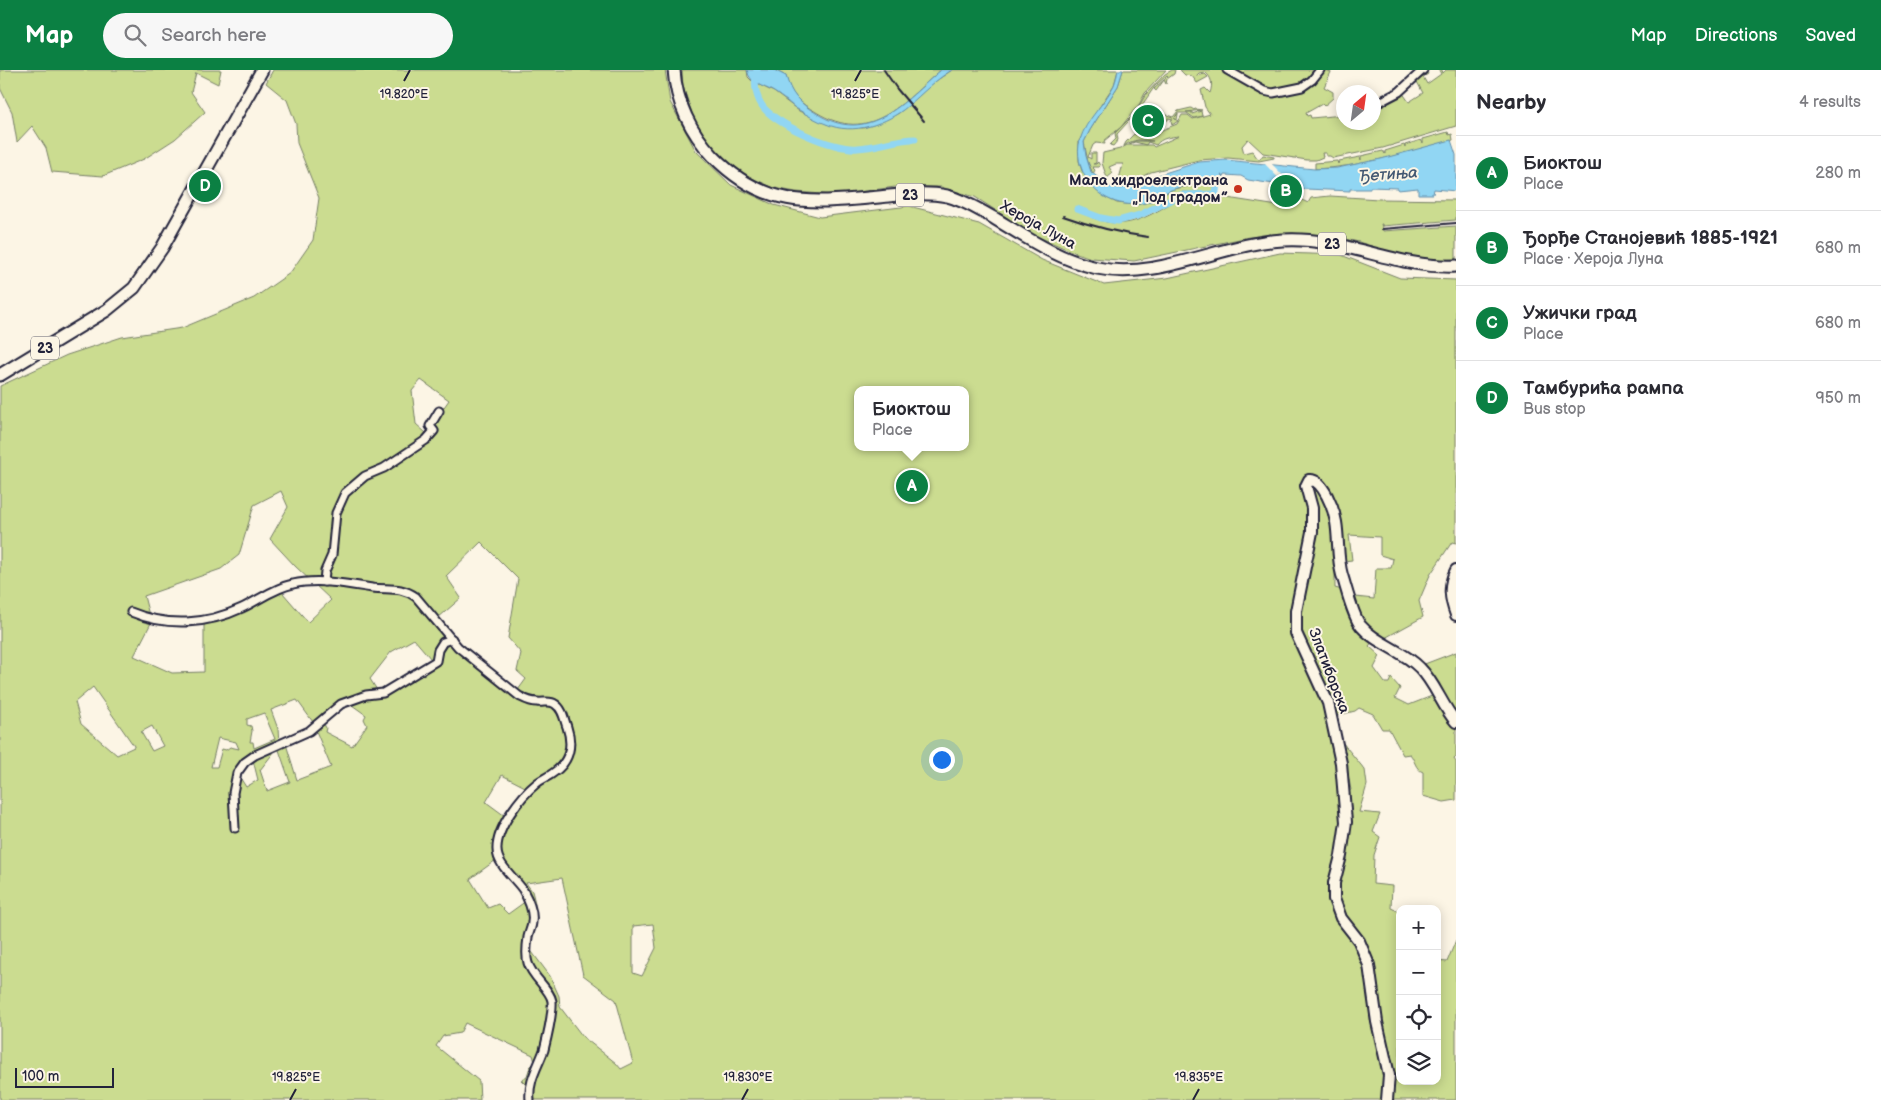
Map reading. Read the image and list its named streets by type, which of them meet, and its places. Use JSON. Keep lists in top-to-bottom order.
{
  "streets": {
    "main road": ["23", "Хероја Луна"],
    "street": ["Златиборска"]
  },
  "water": ["Ђетиња"],
  "places": ["Мала хидроелектрана „Под градом”"],
  "scale_bar": "100 m",
  "north": "top right",
  "page": {
    "header": "Map",
    "search": "Search here",
    "nav": ["Map", "Directions", "Saved"],
    "heading": ["Nearby", "4 results"],
    "pins": [
      "C",
      "D",
      "B",
      "A"
    ],
    "list": [
      {
        "mark": "A",
        "name": "Биоктош",
        "note": "Place",
        "value": "280 m"
      },
      {
        "mark": "B",
        "name": "Ђорђе Станојевић 1885-1921",
        "note": "Place · Хероја Луна",
        "value": "680 m"
      },
      {
        "mark": "C",
        "name": "Ужички град",
        "note": "Place",
        "value": "680 m"
      },
      {
        "mark": "D",
        "name": "Тамбурића рампа",
        "note": "Bus stop",
        "value": "950 m"
      }
    ],
    "popup": ["Биоктош", "Place"],
    "map_buttons": ["+", "−"],
    "scale": "100 m"
  },
  "coordinates": [
    "19.820°E",
    "19.825°E",
    "19.830°E",
    "19.835°E"
  ]
}
